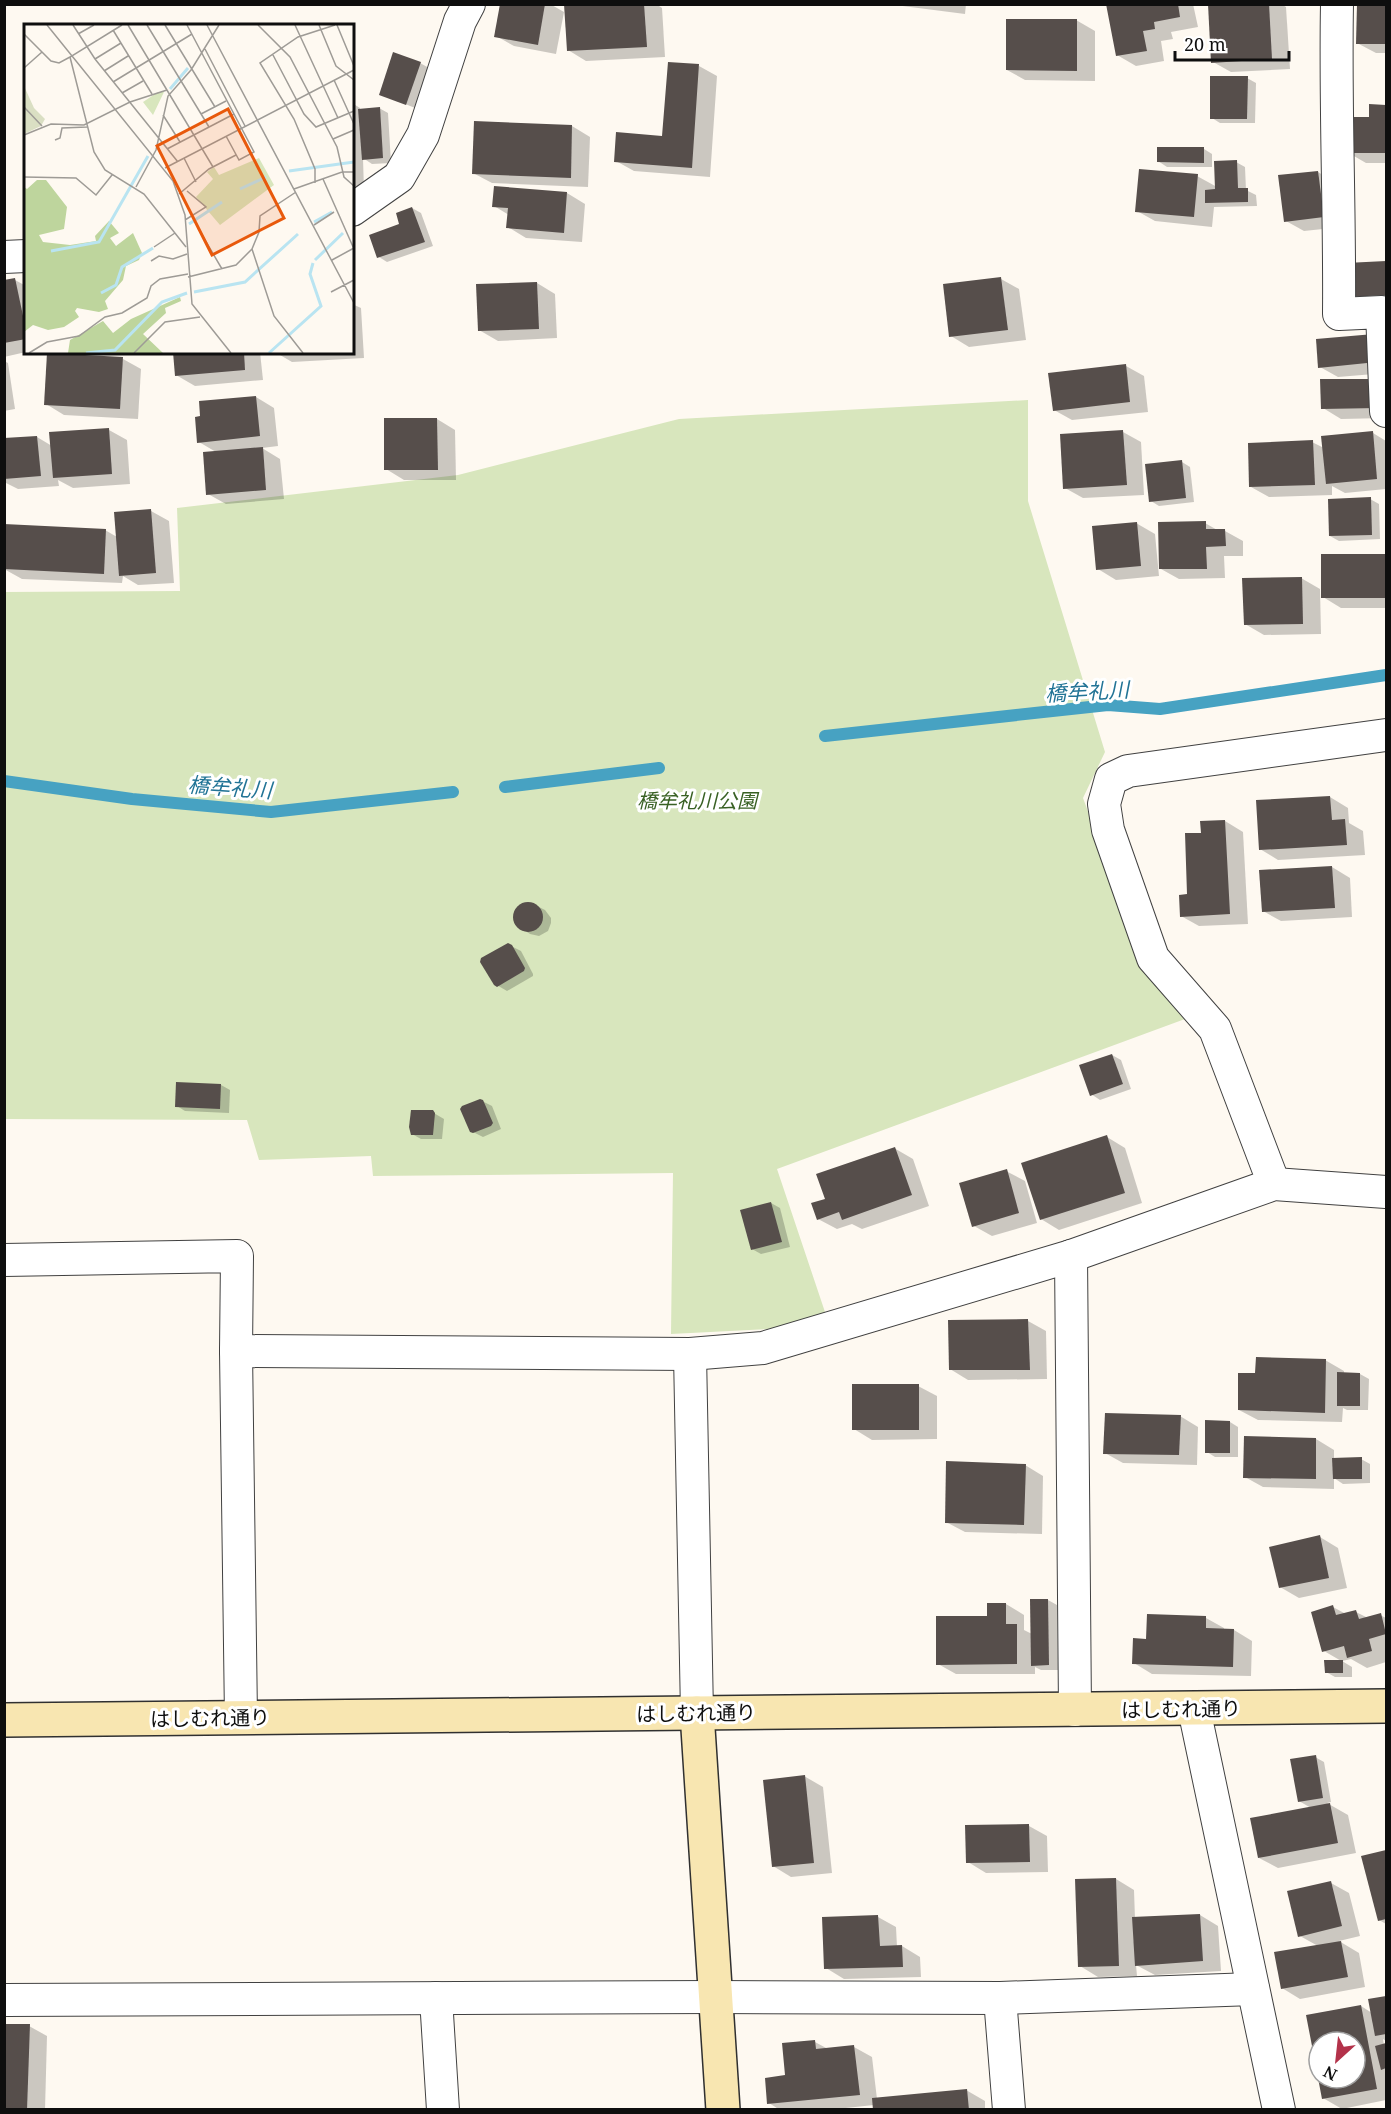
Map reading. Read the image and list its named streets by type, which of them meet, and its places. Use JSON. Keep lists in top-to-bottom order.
{
  "streets": {
    "street": ["はしむれ通り"]
  },
  "water": ["橋牟礼川"],
  "parks": ["橋牟礼川公園"],
  "scale_bar": "20 m",
  "north": "bottom left"
}
